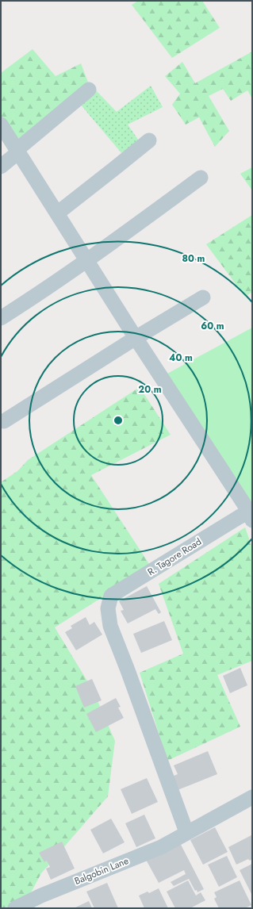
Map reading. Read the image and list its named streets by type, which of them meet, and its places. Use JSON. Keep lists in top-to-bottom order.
{
  "streets": {
    "street": ["R. Tagore Road", "Balgobin Lane"]
  },
  "crossings": [
    ["R. Tagore Road", "Balgobin Lane"]
  ],
  "rings": [
    "80 m",
    "60 m",
    "40 m",
    "20 m"
  ]
}
